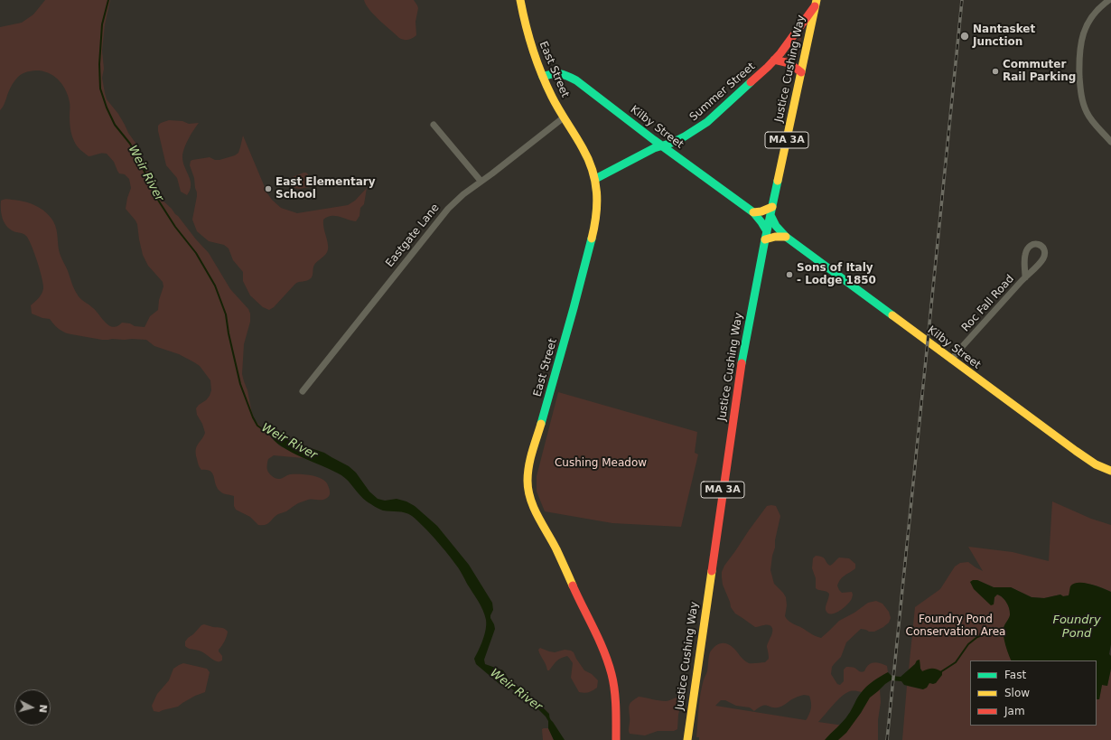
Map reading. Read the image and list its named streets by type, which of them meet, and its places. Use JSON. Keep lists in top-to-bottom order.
{
  "streets": {
    "main road": [
      "Justice Cushing Way",
      "East Street",
      "Summer Street",
      "Kilby Street",
      "MA 3A"
    ],
    "street": ["Eastgate Lane", "Roc Fall Road"]
  },
  "crossings": [
    ["Justice Cushing Way", "Summer Street"],
    ["Justice Cushing Way", "Kilby Street"],
    ["East Street", "Summer Street"],
    ["East Street", "Kilby Street"],
    ["East Street", "Eastgate Lane"],
    ["Summer Street", "Kilby Street"],
    ["Kilby Street", "Roc Fall Road"]
  ],
  "water": ["Weir River", "Foundry Pond"],
  "parks": ["Cushing Meadow", "Foundry Pond Conservation Area"],
  "places": [
    "Nantasket Junction",
    "Commuter Rail Parking",
    "East Elementary School",
    "Sons of Italy - Lodge 1850"
  ],
  "legend": ["Fast", "Slow", "Jam"],
  "north": "right"
}
